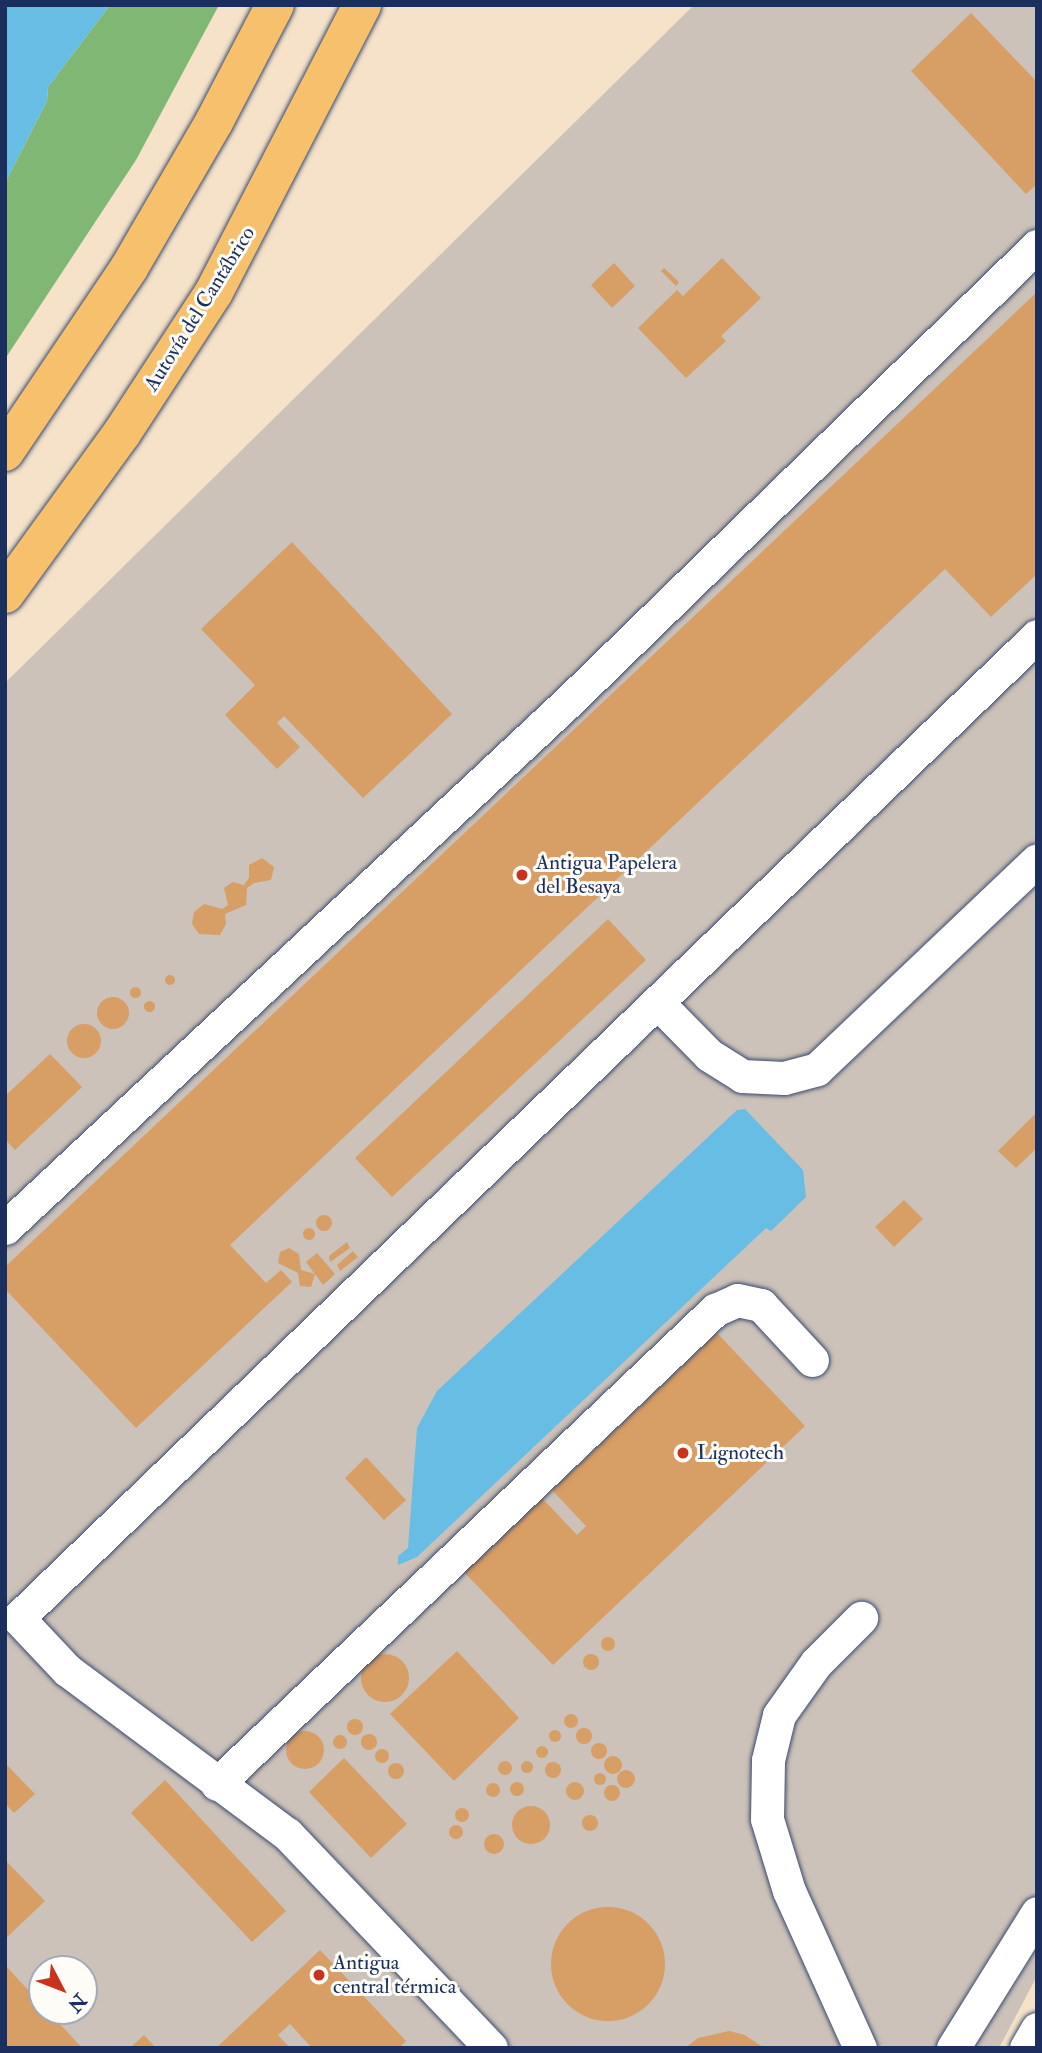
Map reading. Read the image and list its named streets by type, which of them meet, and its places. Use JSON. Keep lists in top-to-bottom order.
{
  "streets": {
    "highway": ["Autovía del Cantábrico"]
  },
  "places": ["Antigua Papelera del Besaya", "Lignotech", "Antigua central térmica"],
  "north": "bottom right"
}
